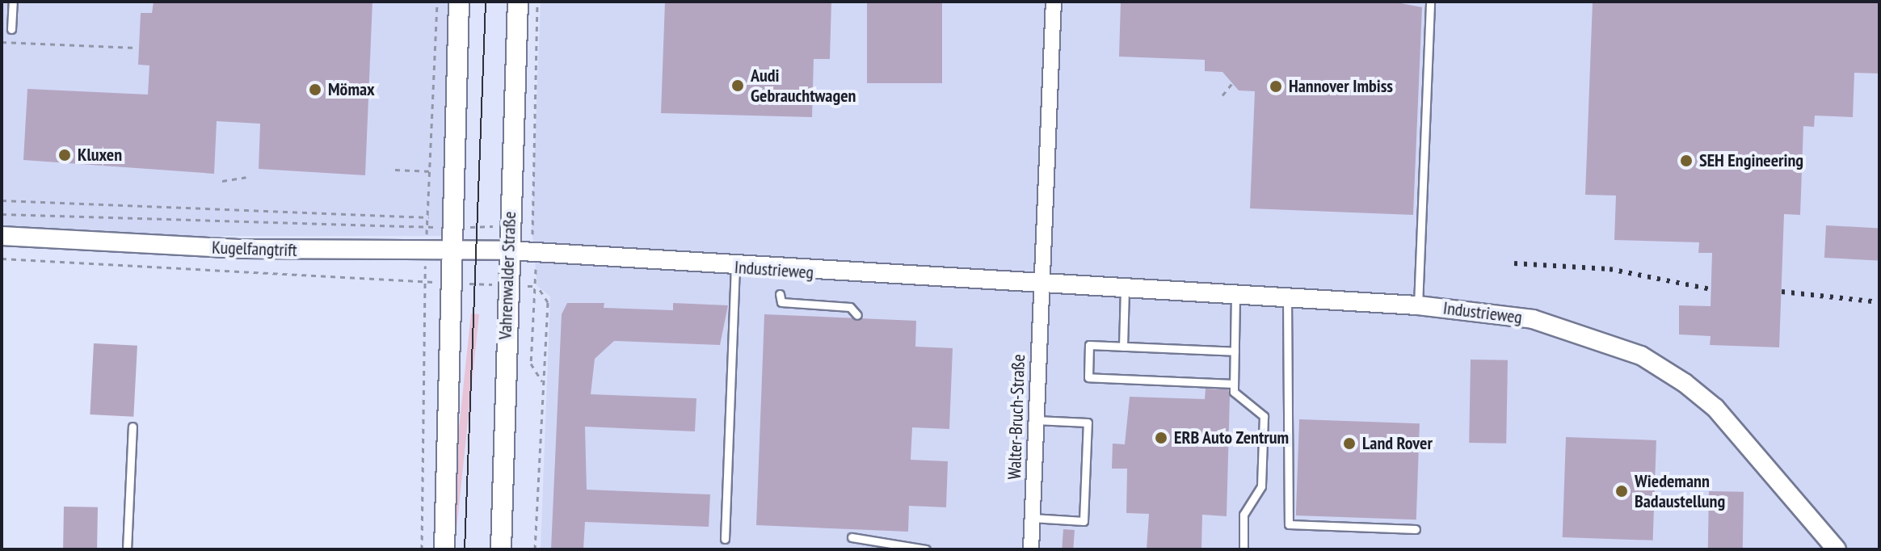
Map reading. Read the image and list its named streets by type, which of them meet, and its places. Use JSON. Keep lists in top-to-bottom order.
{
  "streets": {
    "main road": ["Vahrenwalder Straße"],
    "street": ["Kugelfangtrift", "Industrieweg", "Walter-Bruch-Straße"]
  },
  "crossings": [
    ["Kugelfangtrift", "Industrieweg"],
    ["Kugelfangtrift", "Vahrenwalder Straße"],
    ["Industrieweg", "Vahrenwalder Straße"],
    ["Industrieweg", "Walter-Bruch-Straße"]
  ],
  "places": [
    "Audi Gebrauchtwagen",
    "Hannover Imbiss",
    "Mömax",
    "Kluxen",
    "SEH Engineering",
    "ERB Auto Zentrum",
    "Land Rover",
    "Wiedemann Badaustellung"
  ]
}
